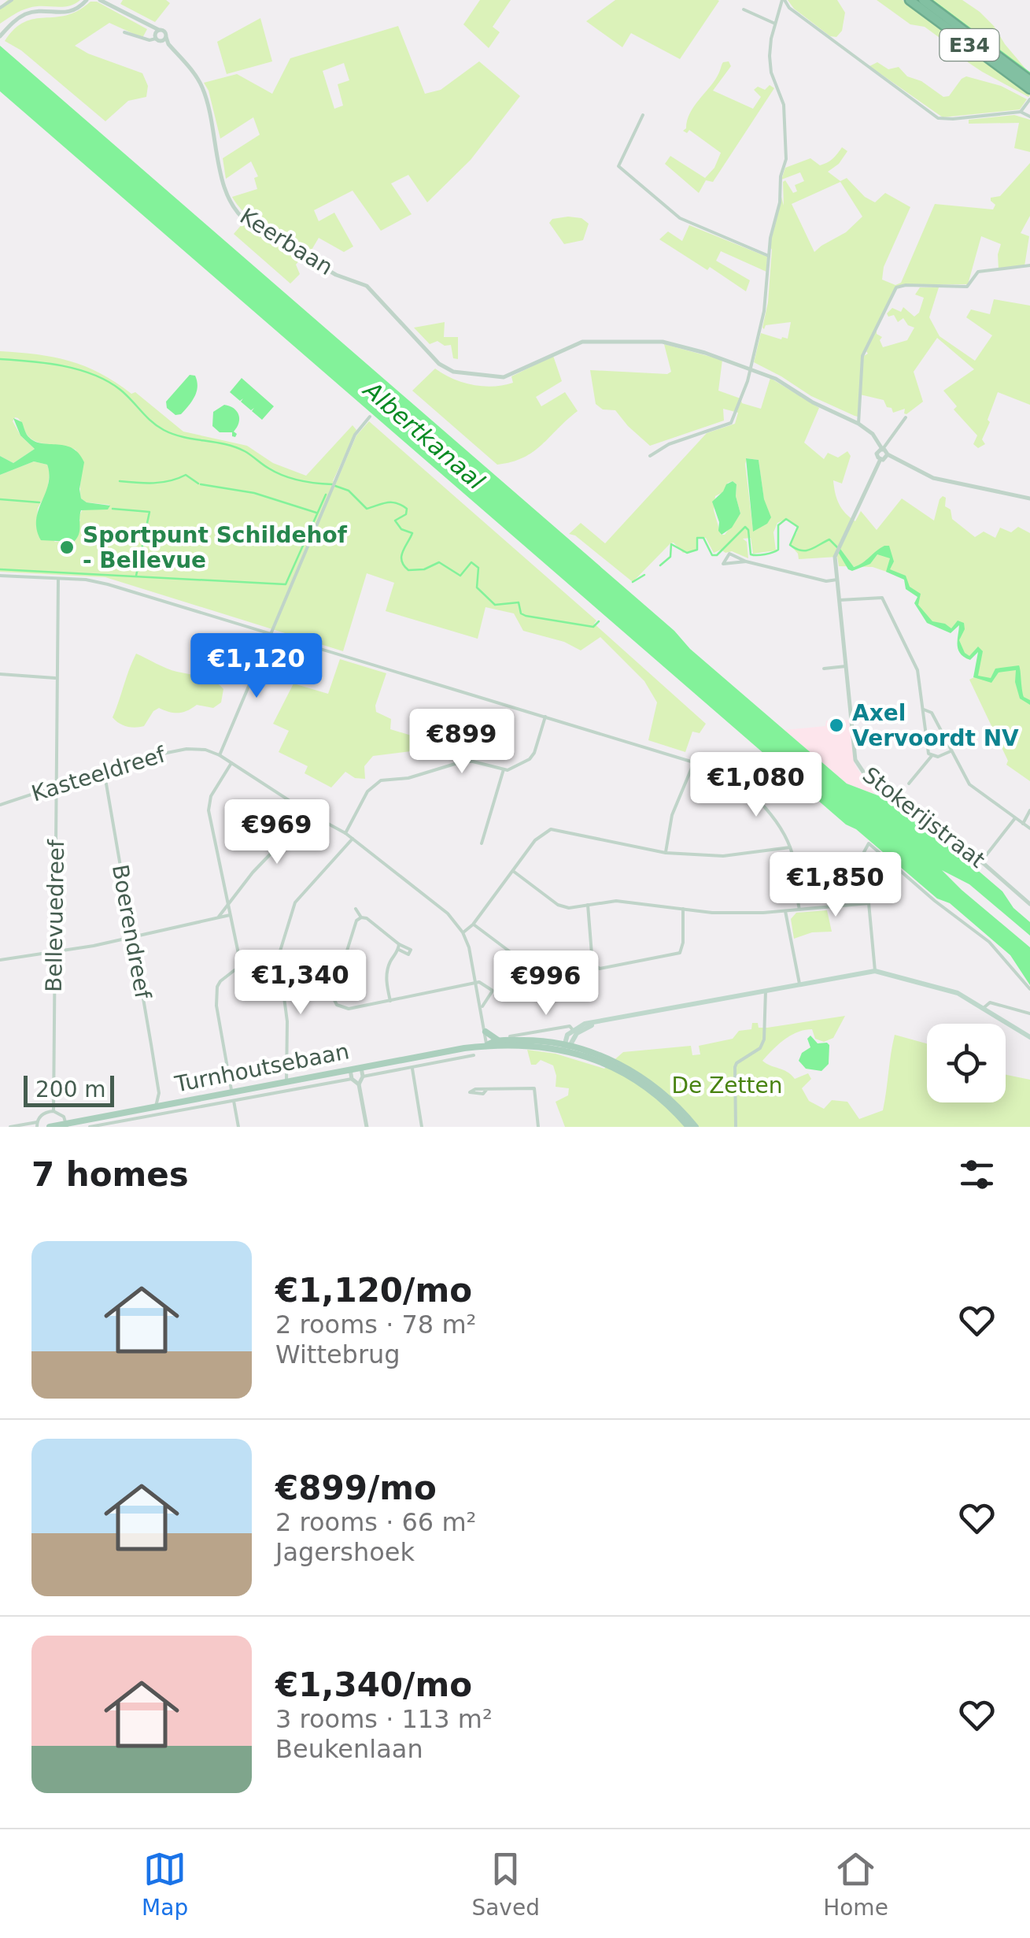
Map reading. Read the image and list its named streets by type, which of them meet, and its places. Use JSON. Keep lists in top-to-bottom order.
{
  "streets": {
    "highway": ["E34"],
    "main road": ["Turnhoutsebaan"],
    "street": [
      "Keerbaan",
      "Kasteeldreef",
      "Stokerijstraat",
      "Bellevuedreef",
      "Boerendreef"
    ]
  },
  "crossings": [
    ["Kasteeldreef", "Bellevuedreef"],
    ["Kasteeldreef", "Boerendreef"],
    ["Kasteeldreef", "Turnhoutsebaan"],
    ["Boerendreef", "Turnhoutsebaan"]
  ],
  "water": ["Albertkanaal"],
  "parks": ["De Zetten"],
  "places": ["Sportpunt Schildehof - Bellevue", "Axel Vervoordt NV"],
  "scale_bar": "200 m",
  "page": {
    "price": [
      "€1,120",
      "€899",
      "€1,080",
      "€969",
      "€1,850",
      "€1,340",
      "€996"
    ],
    "scale": "200 m",
    "heading": "7 homes",
    "list": [
      {
        "name": "€1,120/mo",
        "note": "2 rooms · 78 m² · Wittebrug"
      },
      {
        "name": "€899/mo",
        "note": "2 rooms · 66 m² · Jagershoek"
      },
      {
        "name": "€1,340/mo",
        "note": "3 rooms · 113 m² · Beukenlaan"
      }
    ],
    "tabs": ["Map", "Saved", "Home"]
  }
}
